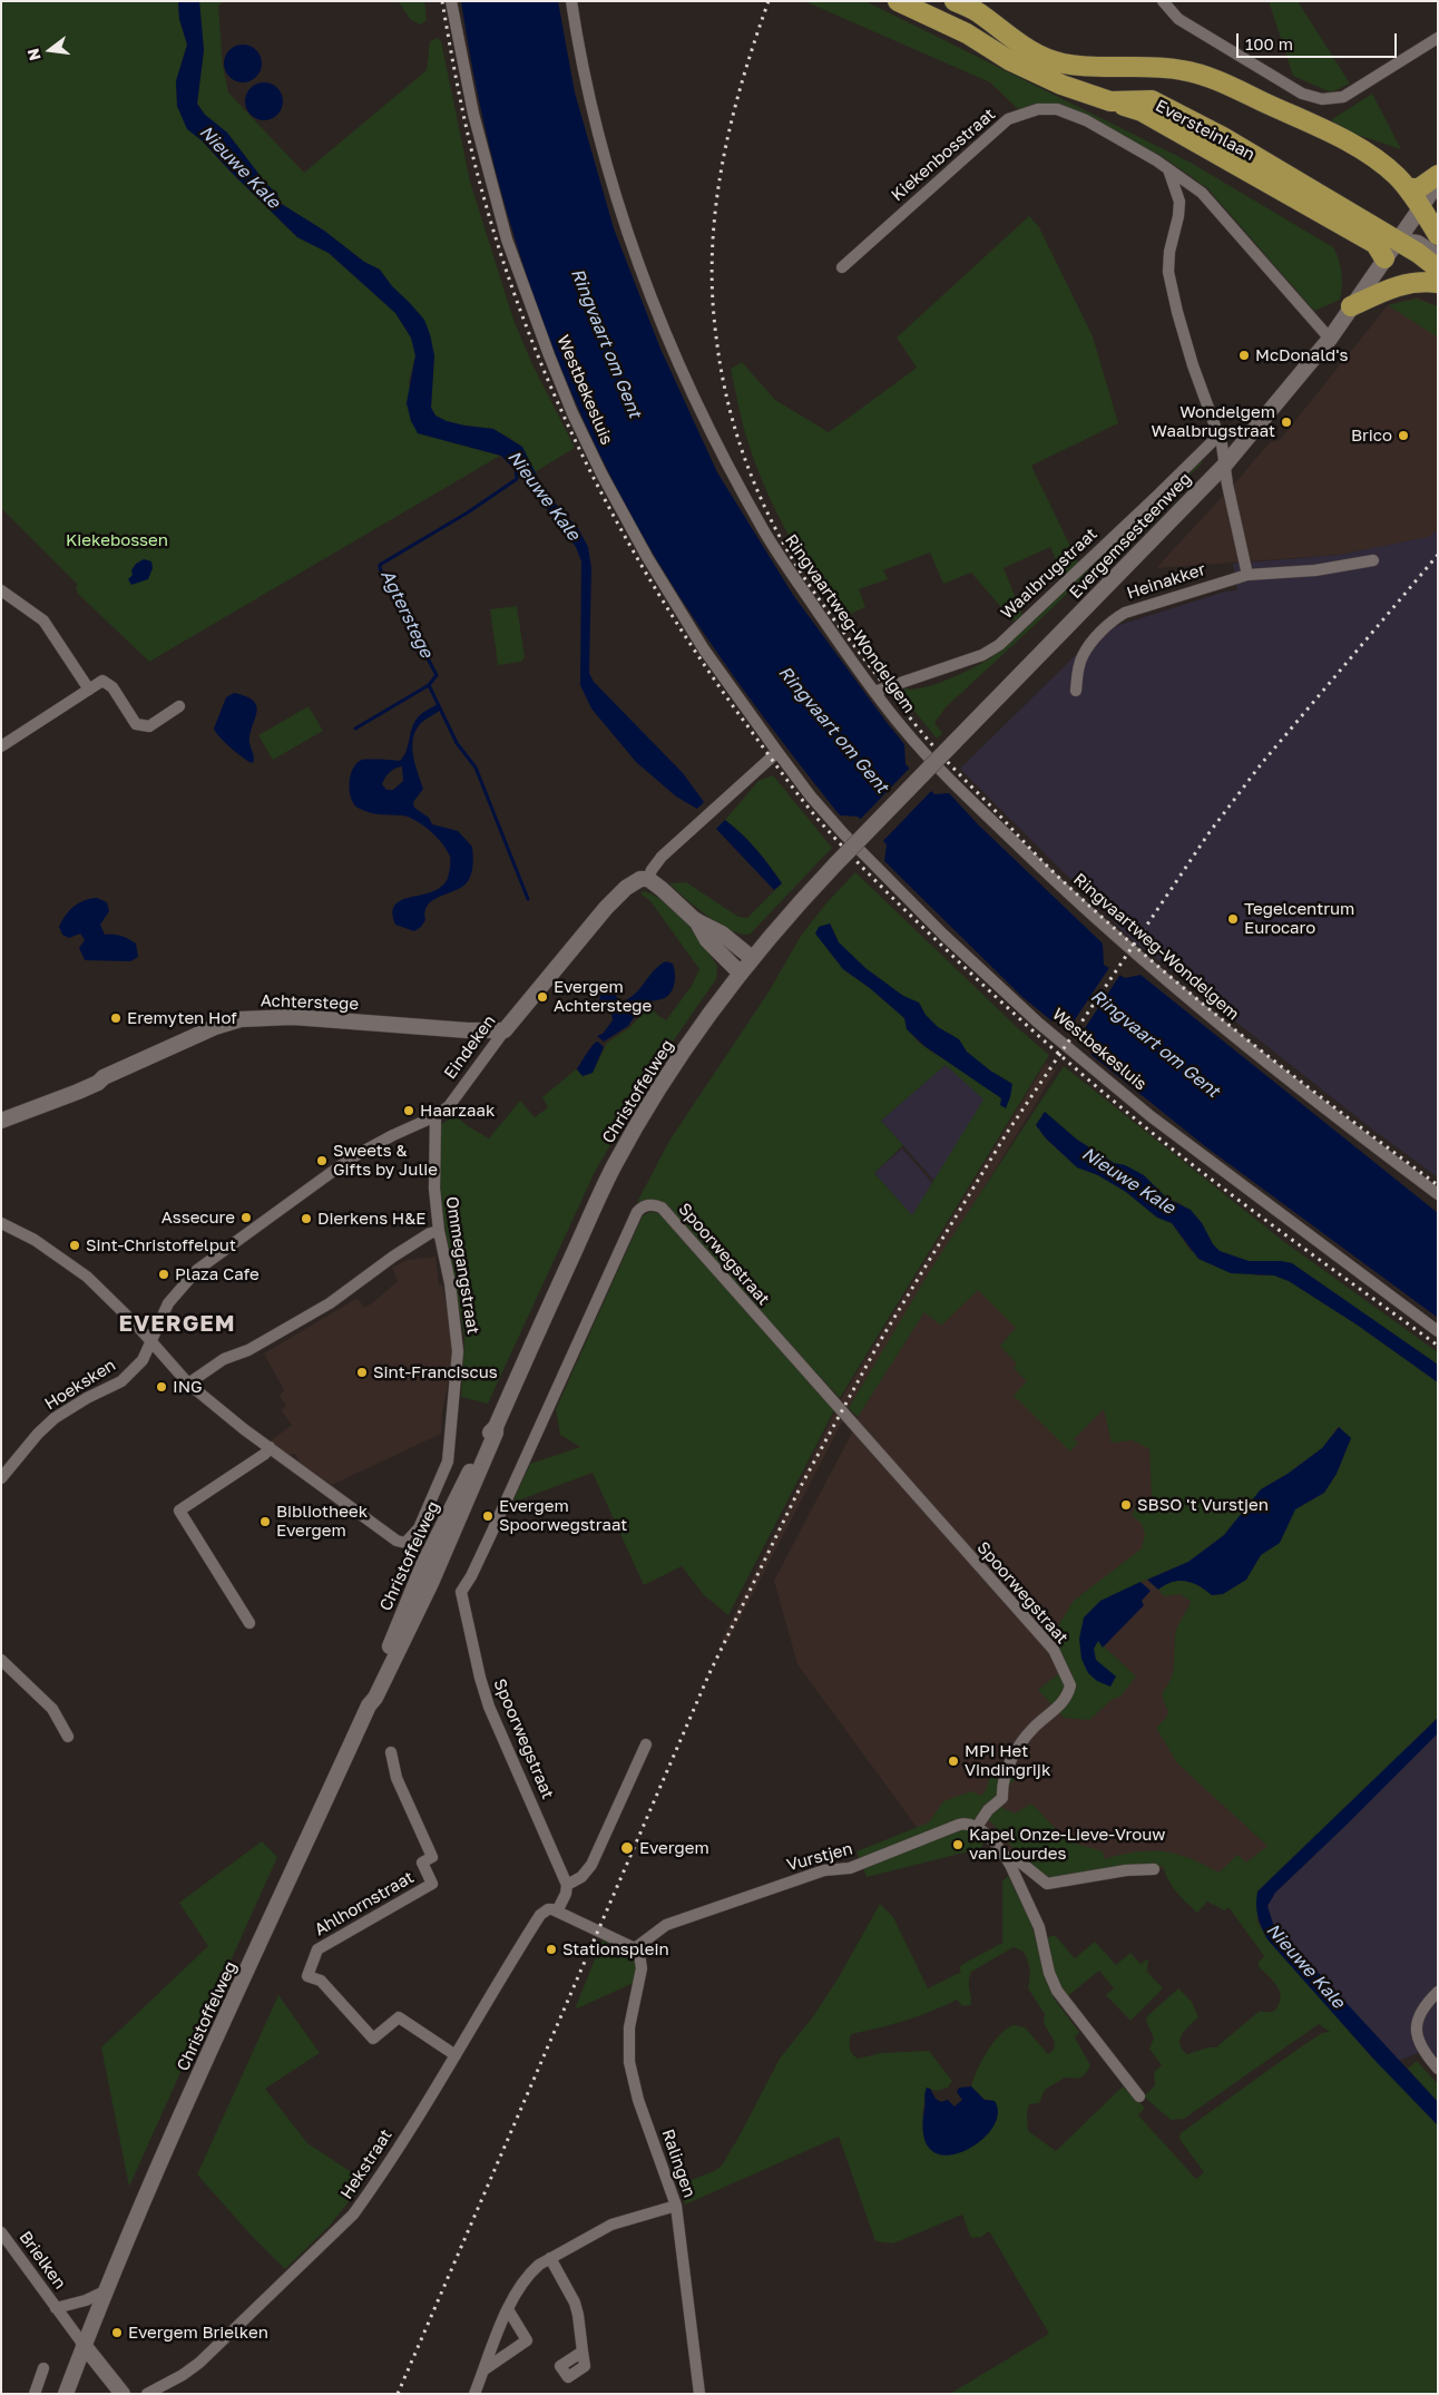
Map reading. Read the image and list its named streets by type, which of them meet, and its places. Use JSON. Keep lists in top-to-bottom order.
{
  "streets": {
    "highway": ["Eversteinlaan"],
    "main road": [
      "Evergemsesteenweg",
      "Achterstege",
      "Eindeken",
      "Christoffelweg"
    ],
    "street": [
      "Kiekenbosstraat",
      "Westbekesluis",
      "Waalbrugstraat",
      "Heinakker",
      "Ringvaartweg-Wondelgem",
      "Spoorwegstraat",
      "Ommegangstraat",
      "Hoeksken",
      "Vurstjen",
      "Ahlhornstraat",
      "Ralingen",
      "Hekstraat",
      "Brielken"
    ]
  },
  "crossings": [
    ["Eversteinlaan", "Evergemsesteenweg"],
    ["Kiekenbosstraat", "Evergemsesteenweg"],
    ["Evergemsesteenweg", "Christoffelweg"],
    ["Waalbrugstraat", "Ringvaartweg-Wondelgem"],
    ["Achterstege", "Eindeken"],
    ["Eindeken", "Ommegangstraat"],
    ["Eindeken", "Hoeksken"],
    ["Christoffelweg", "Brielken"],
    ["Spoorwegstraat", "Vurstjen"],
    ["Vurstjen", "Ralingen"],
    ["Ahlhornstraat", "Hekstraat"]
  ],
  "districts": ["EVERGEM"],
  "water": ["Nieuwe Kale", "Ringvaart om Gent", "Agterstege"],
  "parks": ["Kiekebossen"],
  "places": [
    "McDonald's",
    "Wondelgem Waalbrugstraat",
    "Brico",
    "Tegelcentrum Eurocaro",
    "Evergem Achterstege",
    "Eremyten Hof",
    "Haarzaak",
    "Sweets & Gifts by Julie",
    "Assecure",
    "Dierkens H&E",
    "Sint-Christoffelput",
    "Plaza Cafe",
    "Sint-Franciscus",
    "ING",
    "SBSO 't Vurstjen",
    "Evergem Spoorwegstraat",
    "Bibliotheek Evergem",
    "MPI Het Vindingrijk",
    "Kapel Onze-Lieve-Vrouw van Lourdes",
    "Evergem",
    "Stationsplein",
    "Evergem Brielken"
  ],
  "scale_bar": "100 m",
  "north": "left"
}
